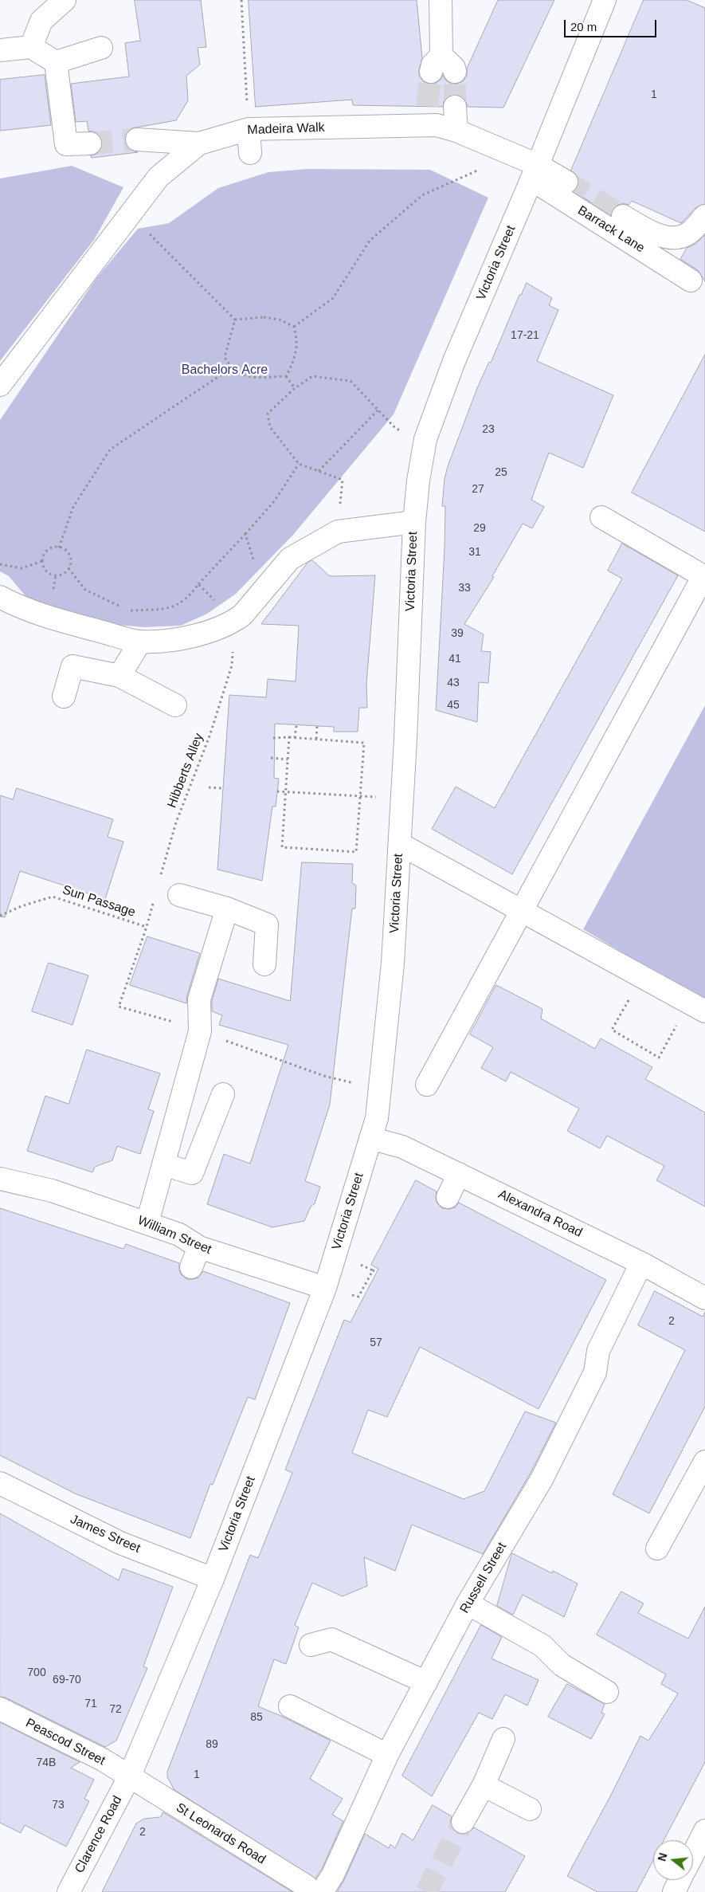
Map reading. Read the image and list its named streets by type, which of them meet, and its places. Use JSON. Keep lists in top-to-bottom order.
{
  "streets": {
    "street": [
      "Madeira Walk",
      "Barrack Lane",
      "Victoria Street",
      "Alexandra Road",
      "William Street",
      "James Street",
      "Russell Street",
      "Peascod Street",
      "St Leonards Road",
      "Clarence Road"
    ],
    "path": ["Hibberts Alley", "Sun Passage"]
  },
  "crossings": [
    ["Madeira Walk", "Barrack Lane"],
    ["Madeira Walk", "Victoria Street"],
    ["Barrack Lane", "Victoria Street"],
    ["Victoria Street", "Alexandra Road"],
    ["Victoria Street", "William Street"],
    ["Victoria Street", "James Street"],
    ["Victoria Street", "Peascod Street"],
    ["Victoria Street", "St Leonards Road"],
    ["Victoria Street", "Clarence Road"],
    ["Alexandra Road", "Russell Street"],
    ["Peascod Street", "St Leonards Road"],
    ["Peascod Street", "Clarence Road"],
    ["St Leonards Road", "Clarence Road"]
  ],
  "parks": ["Bachelors Acre"],
  "house_numbers": [
    "1",
    "17-21",
    "23",
    "25",
    "27",
    "29",
    "31",
    "33",
    "39",
    "41",
    "43",
    "45",
    "2",
    "57",
    "700",
    "69-70",
    "71",
    "72",
    "85",
    "89",
    "74B",
    "1",
    "73",
    "2"
  ],
  "scale_bar": "20 m",
  "north": "left"
}
